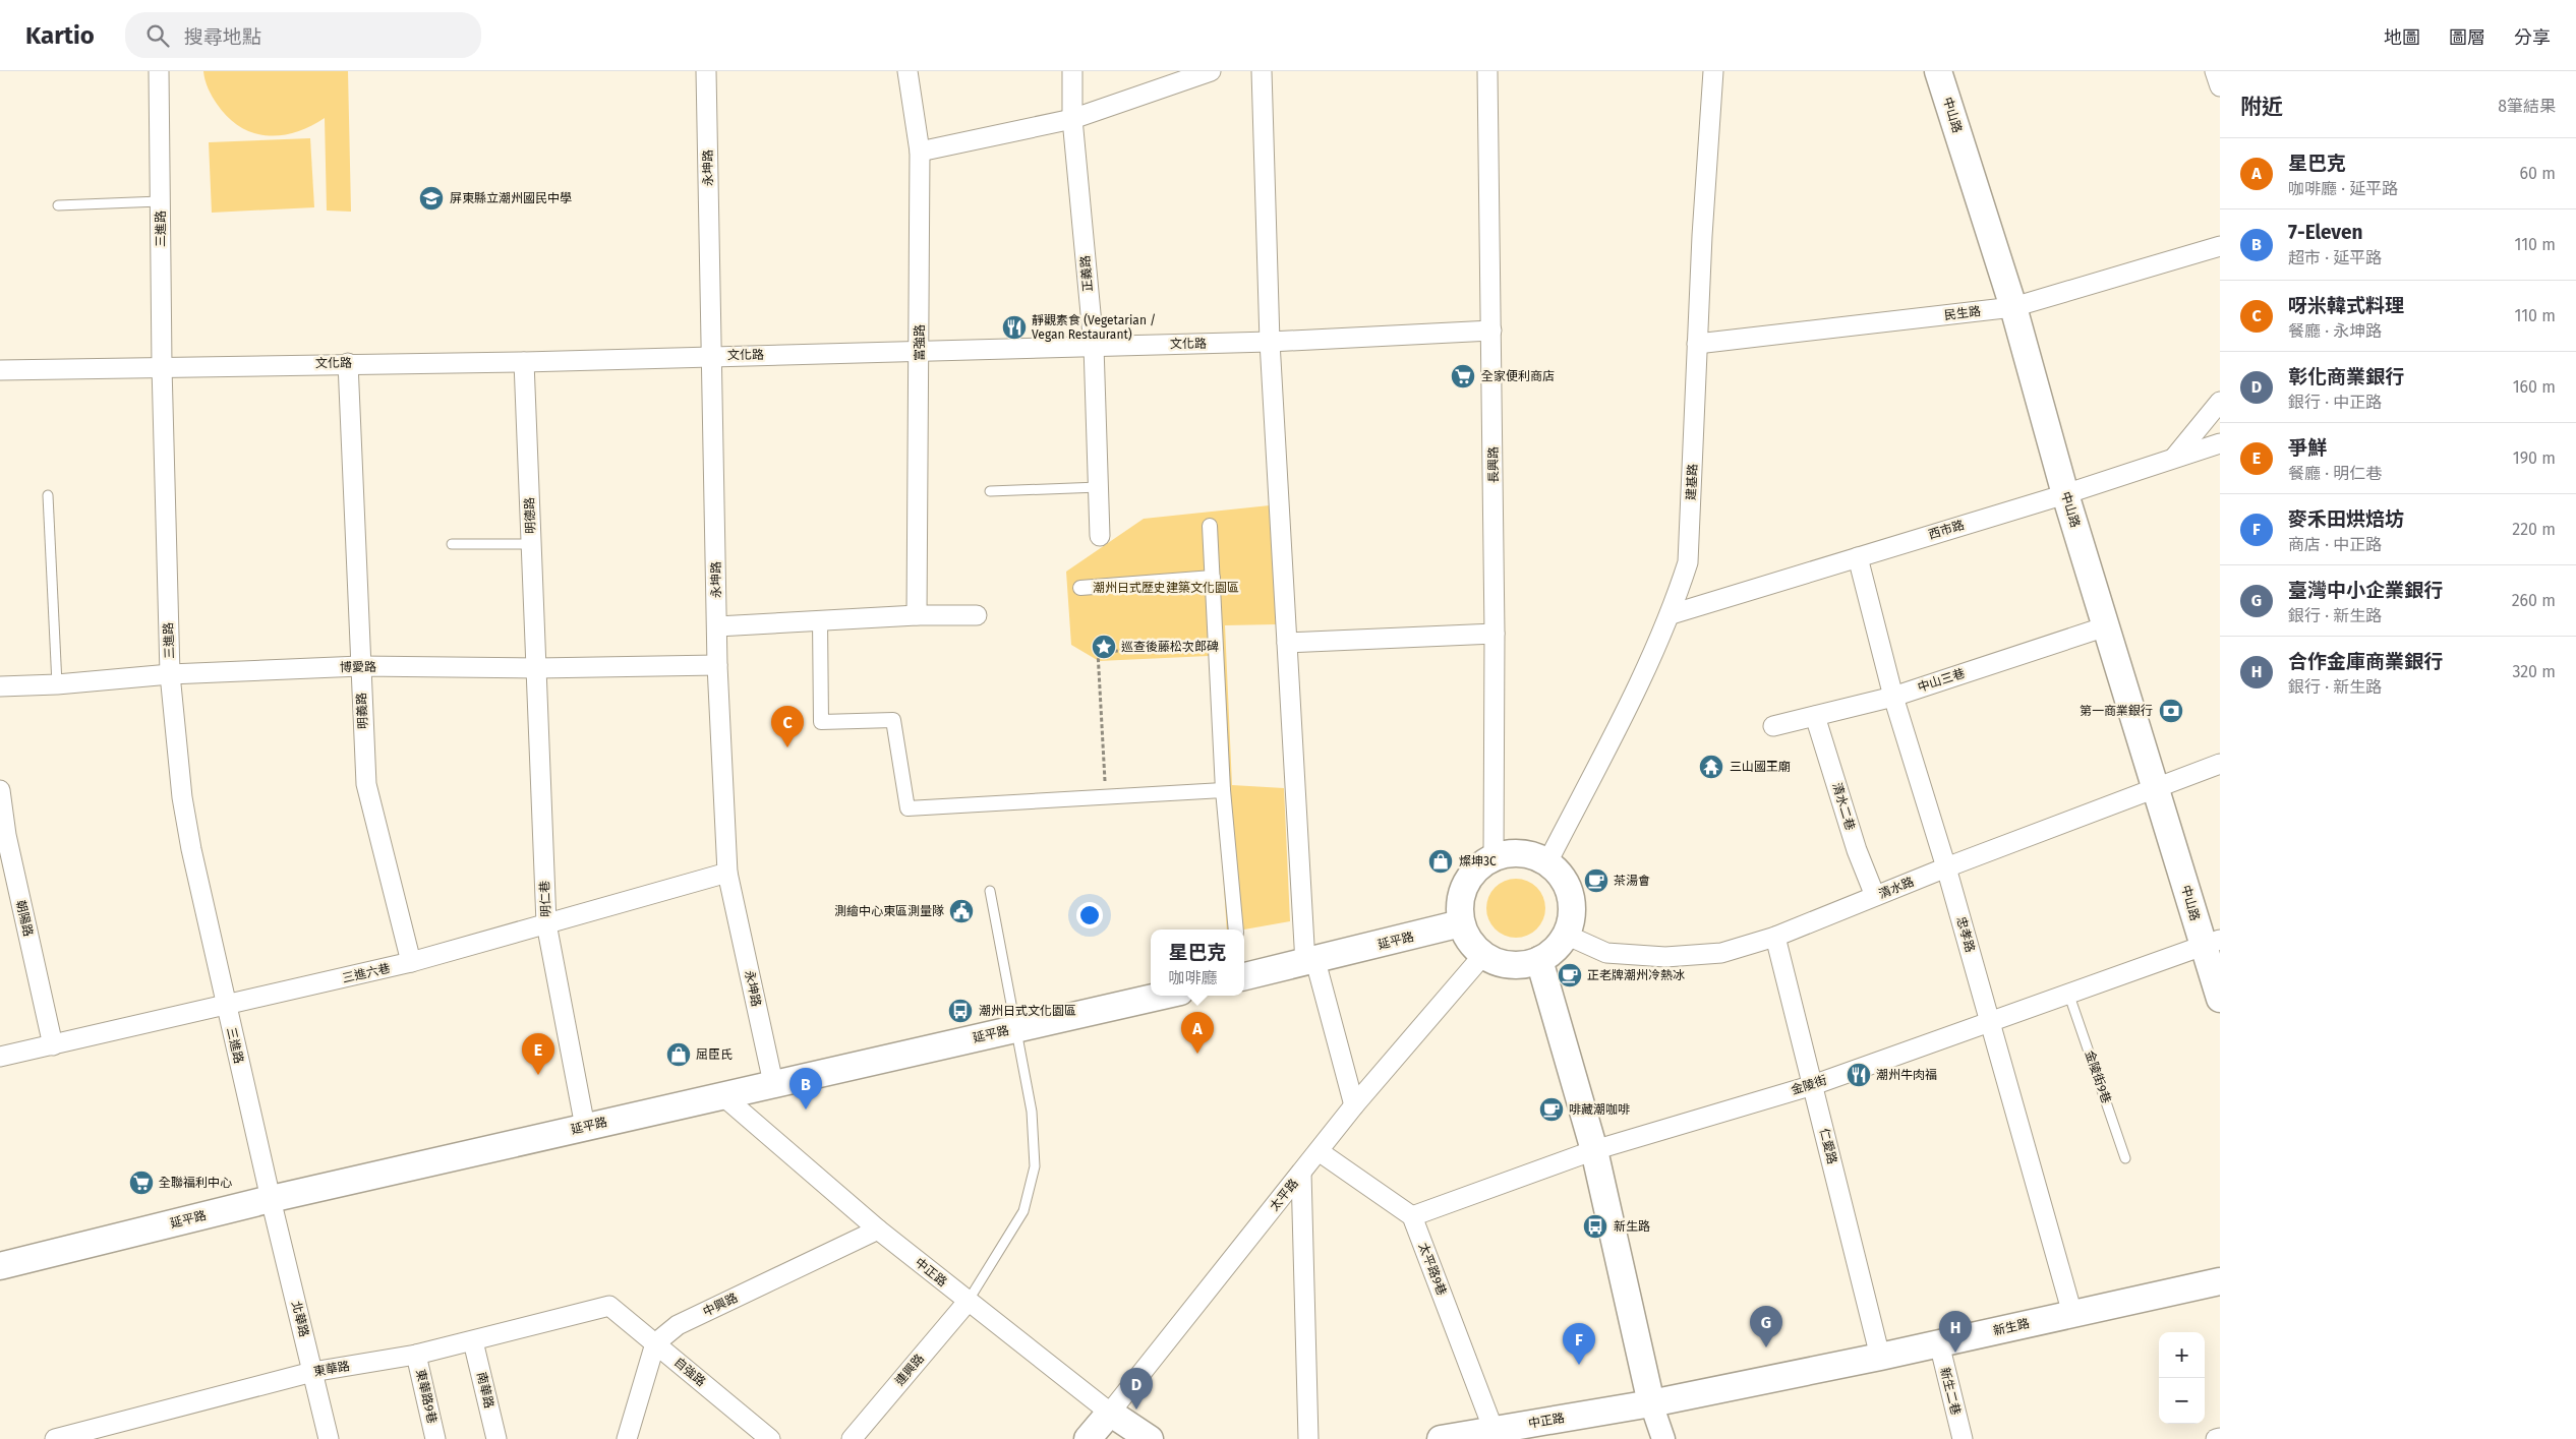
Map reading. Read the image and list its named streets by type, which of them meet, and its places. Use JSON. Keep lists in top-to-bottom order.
{
  "streets": {
    "main road": [
      "中山路",
      "延平路",
      "太平路",
      "中正路",
      "新生路"
    ],
    "street": [
      "永坤路",
      "三進路",
      "正義路",
      "民生路",
      "富強路",
      "文化路",
      "長興路",
      "建基路",
      "明德路",
      "西市路",
      "博愛路",
      "中山三巷",
      "明義路",
      "清水二巷",
      "清水路",
      "明仁巷",
      "朝陽路",
      "忠孝路",
      "三進六巷",
      "金陵街",
      "仁愛路",
      "太平路9巷",
      "中興路",
      "北華路",
      "東華路",
      "連興路",
      "自強路",
      "南華路",
      "新生二巷",
      "東華路9巷"
    ],
    "lane": ["金陵街9巷"]
  },
  "crossings": [
    ["中山路", "民生路"],
    ["中山路", "西市路"],
    ["中山路", "中山三巷"],
    ["中山路", "清水路"],
    ["中山路", "金陵街"],
    ["永坤路", "文化路"],
    ["永坤路", "博愛路"],
    ["永坤路", "延平路"],
    ["永坤路", "三進六巷"],
    ["三進路", "文化路"],
    ["三進路", "博愛路"],
    ["三進路", "延平路"],
    ["三進路", "三進六巷"],
    ["三進路", "北華路"],
    ["正義路", "文化路"],
    ["民生路", "建基路"],
    ["富強路", "文化路"],
    ["文化路", "長興路"],
    ["文化路", "明德路"],
    ["文化路", "明義路"],
    ["長興路", "建基路"],
    ["長興路", "清水路"],
    ["長興路", "延平路"],
    ["長興路", "太平路"],
    ["建基路", "西市路"],
    ["建基路", "清水路"],
    ["建基路", "延平路"],
    ["建基路", "太平路"],
    ["明德路", "博愛路"],
    ["明德路", "明仁巷"],
    ["西市路", "忠孝路"],
    ["博愛路", "明義路"],
    ["博愛路", "明仁巷"],
    ["中山三巷", "清水二巷"],
    ["中山三巷", "忠孝路"],
    ["明義路", "三進六巷"],
    ["清水二巷", "清水路"],
    ["清水路", "忠孝路"],
    ["清水路", "延平路"],
    ["清水路", "仁愛路"],
    ["清水路", "太平路"],
    ["明仁巷", "延平路"],
    ["明仁巷", "三進六巷"],
    ["朝陽路", "三進六巷"],
    ["忠孝路", "金陵街"],
    ["忠孝路", "新生路"],
    ["延平路", "太平路"],
    ["延平路", "中正路"],
    ["延平路", "北華路"],
    ["金陵街9巷", "金陵街"],
    ["金陵街", "仁愛路"],
    ["金陵街", "太平路9巷"],
    ["仁愛路", "新生路"],
    ["太平路", "中正路"],
    ["太平路9巷", "中正路"],
    ["中正路", "中興路"],
    ["中正路", "新生路"],
    ["中正路", "連興路"],
    ["中興路", "自強路"],
    ["北華路", "東華路"],
    ["新生路", "新生二巷"],
    ["東華路", "自強路"],
    ["東華路", "南華路"],
    ["東華路", "東華路9巷"]
  ],
  "parks": ["潮州日式歷史建築文化園區"],
  "places": {
    "school or university": ["屏東縣立潮州國民中學"],
    "restaurant": ["靜觀素食 (Vegetarian / Vegan Restaurant)", "潮州牛肉福"],
    "supermarket": ["全家便利商店", "全聯福利中心"],
    "place": ["巡查後藤松次郎碑"],
    "bank": ["第一商業銀行"],
    "temple": ["三山國王廟"],
    "shop": ["燦坤3C", "屈臣氏"],
    "cafe": ["茶湯會", "正老牌潮州冷熱冰", "啡藏潮咖啡"],
    "public building": ["測繪中心東區測量隊"],
    "bus stop": ["潮州日式文化園區", "新生路"]
  },
  "page": {
    "header": "Kartio",
    "search": "搜尋地點",
    "nav": ["地圖", "圖層", "分享"],
    "heading": ["附近", "8筆結果"],
    "list": [
      {
        "mark": "A",
        "name": "星巴克",
        "note": "咖啡廳 · 延平路",
        "value": "60 m"
      },
      {
        "mark": "B",
        "name": "7-Eleven",
        "note": "超市 · 延平路",
        "value": "110 m"
      },
      {
        "mark": "C",
        "name": "呀米韓式料理",
        "note": "餐廳 · 永坤路",
        "value": "110 m"
      },
      {
        "mark": "D",
        "name": "彰化商業銀行",
        "note": "銀行 · 中正路",
        "value": "160 m"
      },
      {
        "mark": "E",
        "name": "爭鮮",
        "note": "餐廳 · 明仁巷",
        "value": "190 m"
      },
      {
        "mark": "F",
        "name": "麥禾田烘焙坊",
        "note": "商店 · 中正路",
        "value": "220 m"
      },
      {
        "mark": "G",
        "name": "臺灣中小企業銀行",
        "note": "銀行 · 新生路",
        "value": "260 m"
      },
      {
        "mark": "H",
        "name": "合作金庫商業銀行",
        "note": "銀行 · 新生路",
        "value": "320 m"
      }
    ],
    "pins": [
      "C",
      "A",
      "E",
      "B",
      "G",
      "H",
      "F",
      "D"
    ],
    "popup": ["星巴克", "咖啡廳"],
    "map_buttons": ["+", "−"]
  }
}
